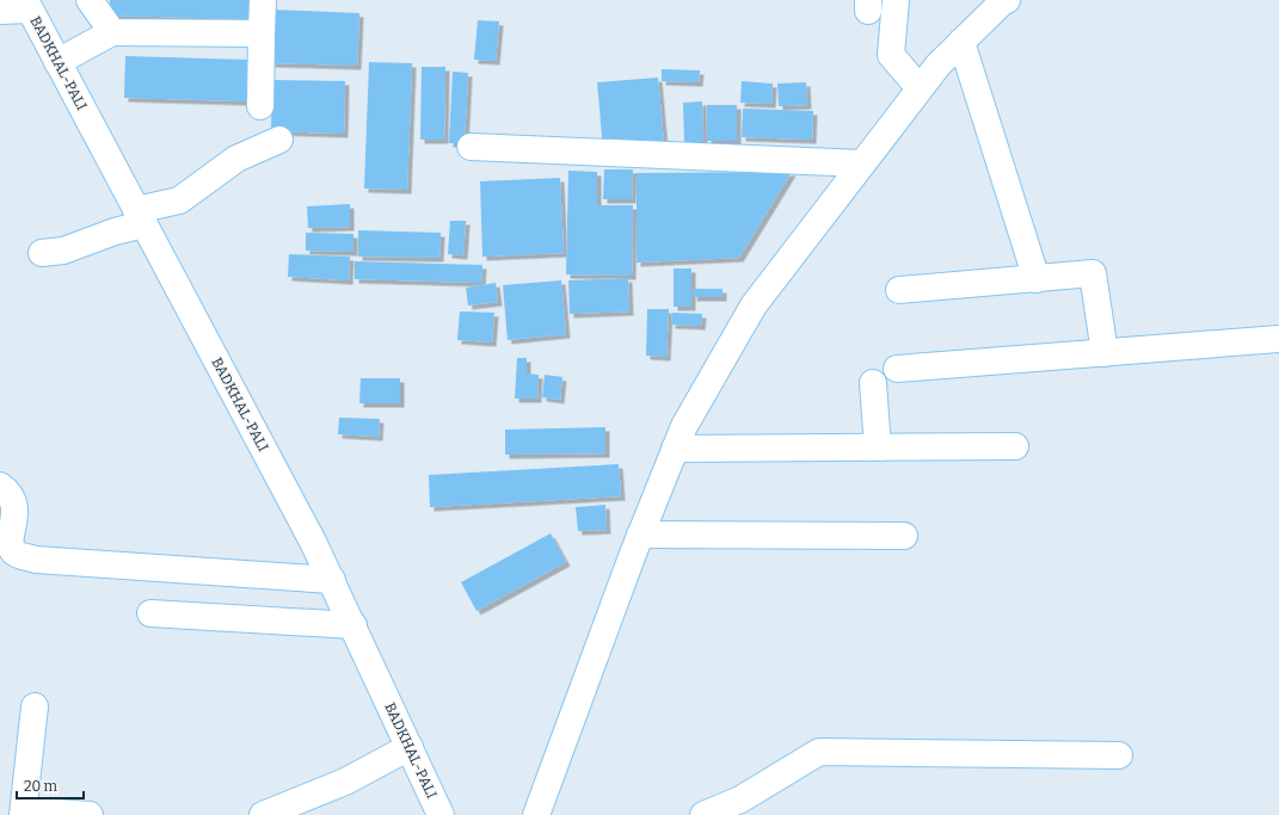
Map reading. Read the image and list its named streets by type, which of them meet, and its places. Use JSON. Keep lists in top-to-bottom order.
{
  "streets": {
    "street": ["BADKHAL-PALI"]
  },
  "scale_bar": "20 m"
}
